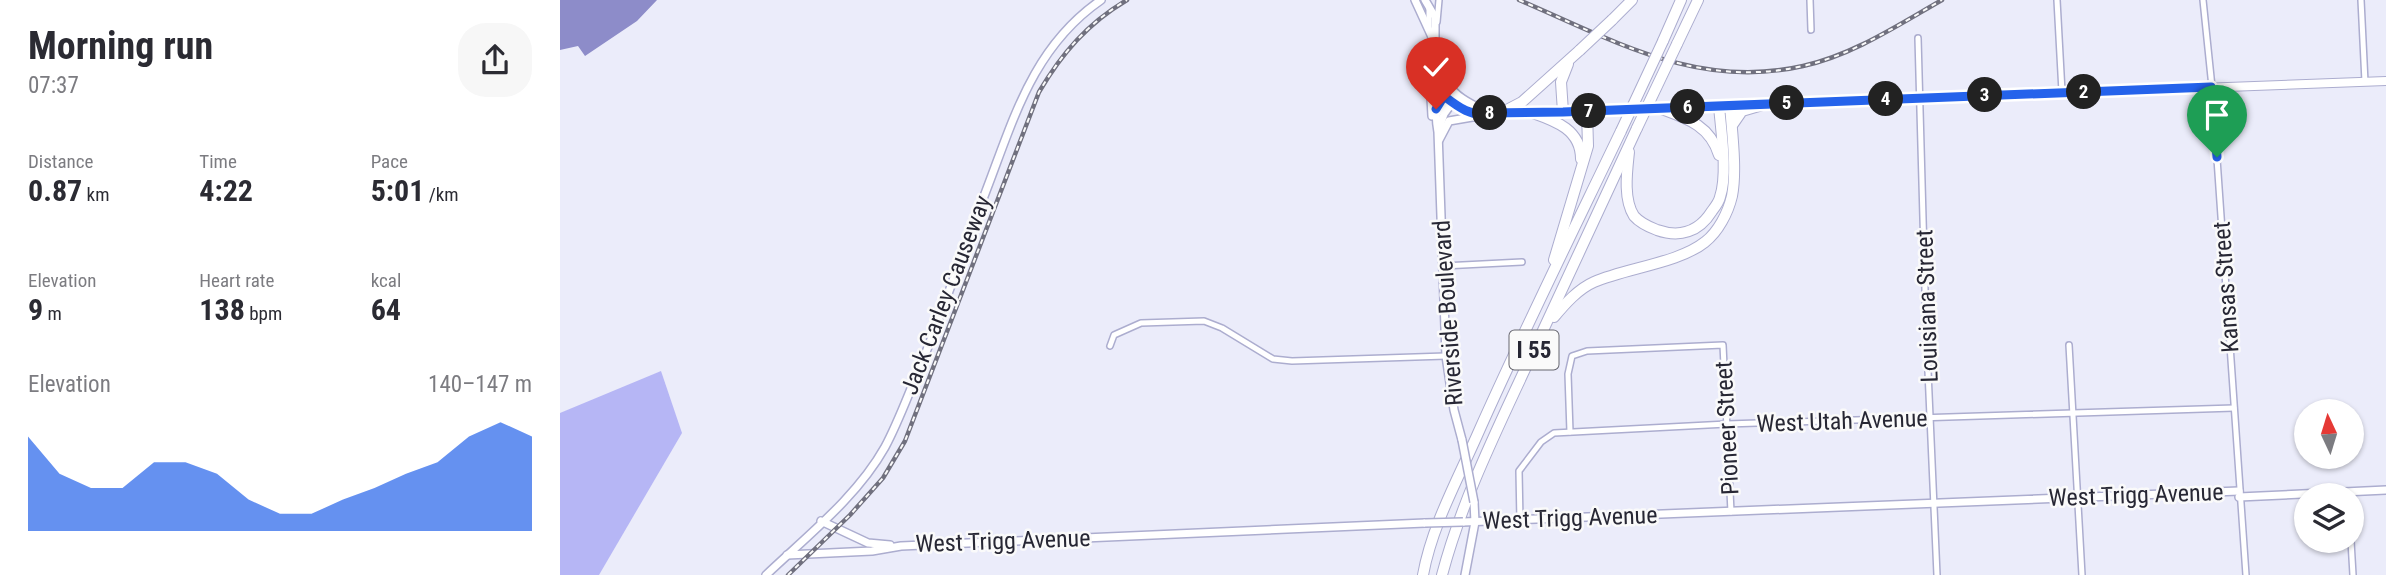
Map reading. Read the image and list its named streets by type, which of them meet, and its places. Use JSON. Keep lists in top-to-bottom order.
{
  "streets": {
    "highway": ["I 55"],
    "street": [
      "Kansas Street",
      "Jack Carley Causeway",
      "Louisiana Street",
      "Riverside Boulevard",
      "West Utah Avenue",
      "Pioneer Street",
      "West Trigg Avenue"
    ]
  },
  "crossings": [
    ["Kansas Street", "West Utah Avenue"],
    ["Kansas Street", "West Trigg Avenue"],
    ["Louisiana Street", "West Utah Avenue"],
    ["Louisiana Street", "West Trigg Avenue"],
    ["Riverside Boulevard", "West Trigg Avenue"],
    ["West Utah Avenue", "Pioneer Street"],
    ["West Utah Avenue", "West Trigg Avenue"],
    ["Pioneer Street", "West Trigg Avenue"]
  ],
  "north": "top",
  "page": {
    "heading": ["Morning run", "07:37"],
    "pins": [
      "2",
      "3",
      "4",
      "5",
      "6",
      "7",
      "8"
    ],
    "stats": [
      ["Distance", "0.87 km"],
      ["Time", "4:22"],
      ["Pace", "5:01 /km"],
      ["Elevation", "9 m"],
      ["Heart rate", "138 bpm"],
      ["kcal", "64"]
    ],
    "chart": ["Elevation", "140–147 m"]
  }
}
